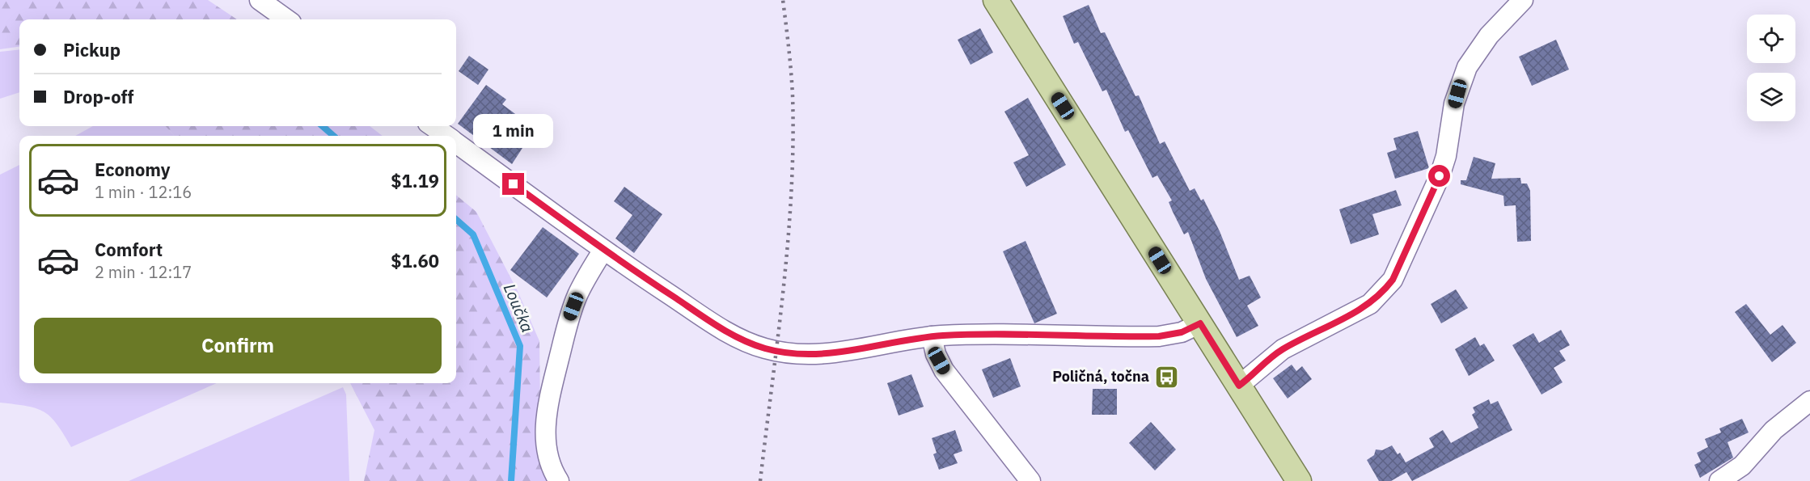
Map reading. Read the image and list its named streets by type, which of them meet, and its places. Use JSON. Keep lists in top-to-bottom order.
{
  "water": ["Loučka"],
  "places": {
    "bus stop": ["Poličná, točna"]
  },
  "page": {
    "banner": ["Pickup", "Drop-off"],
    "bubble": "1 min",
    "list": [
      {
        "name": "Economy",
        "note": "1 min · 12:16",
        "value": "$1.19"
      },
      {
        "name": "Comfort",
        "note": "2 min · 12:17",
        "value": "$1.60"
      }
    ],
    "buttons": "Confirm"
  }
}
